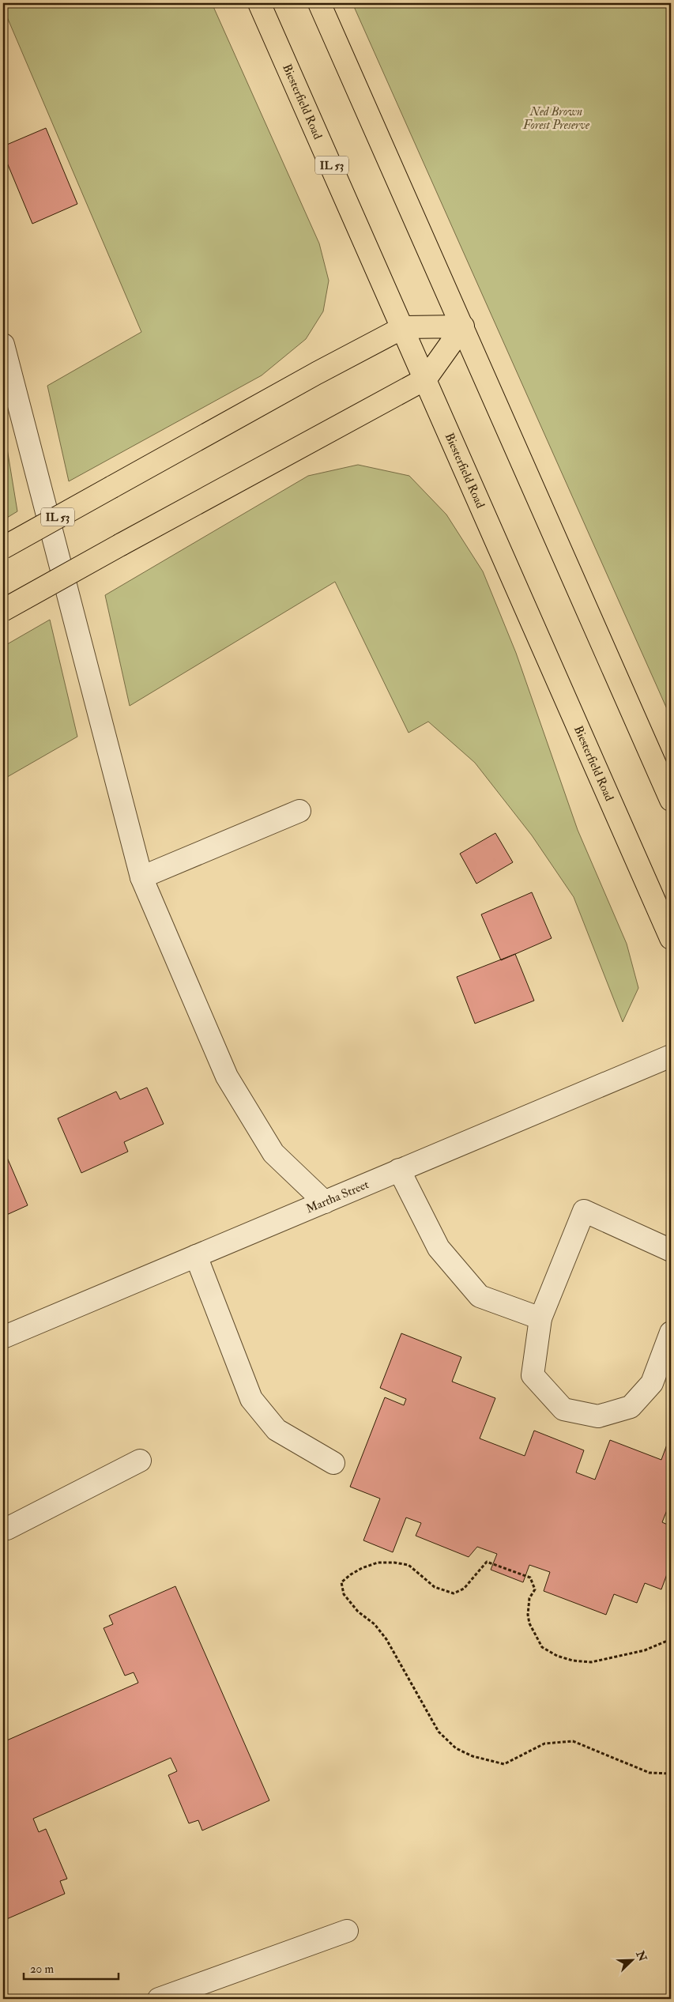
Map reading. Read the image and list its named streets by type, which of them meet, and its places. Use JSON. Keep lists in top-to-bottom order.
{
  "streets": {
    "main road": ["Biesterfield Road", "IL 53"],
    "street": ["Martha Street"]
  },
  "crossings": [
    ["Biesterfield Road", "IL 53"]
  ],
  "parks": ["Ned Brown Forest Preserve"],
  "scale_bar": "20 m",
  "north": "top right"
}
